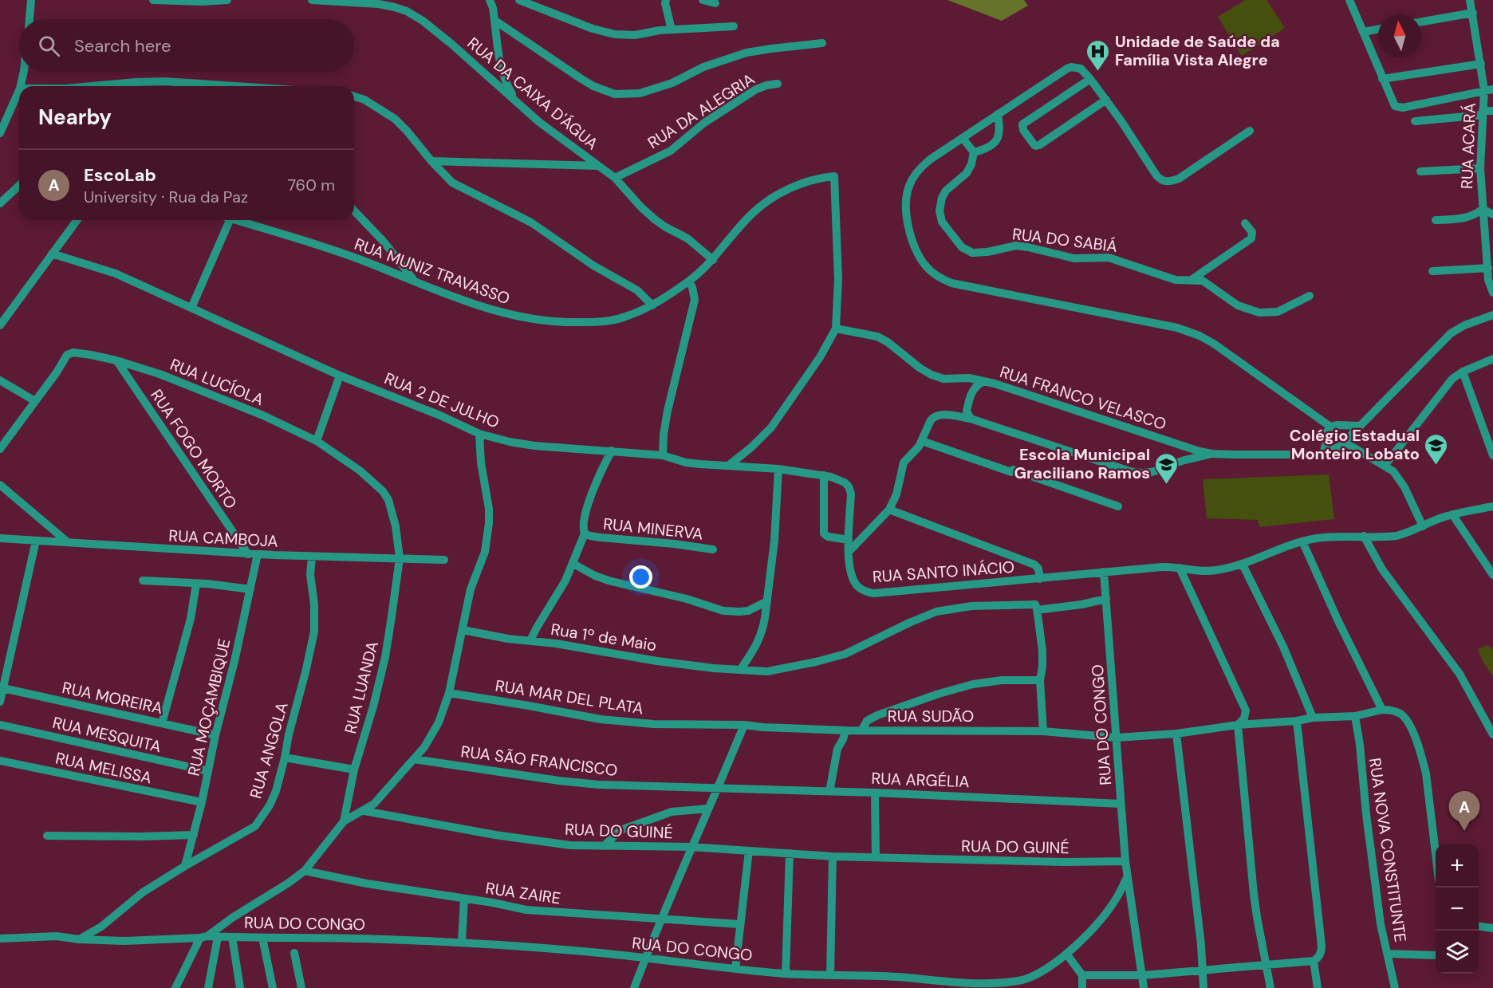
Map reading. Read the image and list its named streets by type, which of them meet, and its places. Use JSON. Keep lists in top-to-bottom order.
{
  "streets": {
    "street": [
      "RUA DA CAIXA D'ÁGUA",
      "RUA DA ALEGRIA",
      "RUA ACARÁ",
      "RUA DO SABIÁ",
      "RUA MUNIZ TRAVASSO",
      "RUA LUCÍOLA",
      "RUA FRANCO VELASCO",
      "RUA 2 DE JULHO",
      "RUA FOGO MORTO",
      "RUA MINERVA",
      "RUA CAMBOJA",
      "RUA SANTO INÁCIO",
      "Rua 1º de Maio",
      "RUA LUANDA",
      "RUA MAR DEL PLATA",
      "RUA MOREIRA",
      "RUA MOÇAMBIQUE",
      "RUA SUDÃO",
      "RUA DO CONGO",
      "RUA MESQUITA",
      "RUA ANGOLA",
      "RUA SÃO FRANCISCO",
      "RUA MELISSA",
      "RUA ARGÉLIA",
      "RUA DO GUINÉ",
      "RUA NOVA CONSTITUNTE",
      "RUA ZAIRE"
    ]
  },
  "crossings": [
    ["RUA DA CAIXA D'ÁGUA", "RUA DA ALEGRIA"],
    ["RUA DA CAIXA D'ÁGUA", "RUA MUNIZ TRAVASSO"],
    ["RUA LUCÍOLA", "RUA FOGO MORTO"],
    ["RUA LUCÍOLA", "RUA CAMBOJA"],
    ["RUA LUCÍOLA", "RUA LUANDA"],
    ["RUA 2 DE JULHO", "RUA SANTO INÁCIO"],
    ["RUA FOGO MORTO", "RUA CAMBOJA"],
    ["RUA CAMBOJA", "RUA LUANDA"],
    ["RUA CAMBOJA", "RUA MOÇAMBIQUE"],
    ["RUA CAMBOJA", "RUA ANGOLA"],
    ["RUA SANTO INÁCIO", "RUA DO CONGO"],
    ["Rua 1º de Maio", "RUA DO CONGO"],
    ["RUA MAR DEL PLATA", "RUA SUDÃO"],
    ["RUA MOREIRA", "RUA MOÇAMBIQUE"],
    ["RUA MOÇAMBIQUE", "RUA MESQUITA"],
    ["RUA MOÇAMBIQUE", "RUA ANGOLA"],
    ["RUA MOÇAMBIQUE", "RUA MELISSA"],
    ["RUA SUDÃO", "RUA DO CONGO"],
    ["RUA SUDÃO", "RUA NOVA CONSTITUNTE"],
    ["RUA DO CONGO", "RUA ANGOLA"],
    ["RUA DO CONGO", "RUA ARGÉLIA"],
    ["RUA DO CONGO", "RUA DO GUINÉ"],
    ["RUA SÃO FRANCISCO", "RUA ARGÉLIA"]
  ],
  "places": {
    "hospital": ["Unidade de Saúde da Família Vista Alegre"],
    "school or university": ["Colégio Estadual Monteiro Lobato", "Escola Municipal Graciliano Ramos"]
  },
  "north": "top",
  "page": {
    "search": "Search here",
    "heading": "Nearby",
    "list": [
      {
        "mark": "A",
        "name": "EscoLab",
        "note": "University · Rua da Paz",
        "value": "760 m"
      }
    ],
    "pins": "A",
    "map_buttons": ["+", "−"]
  }
}
